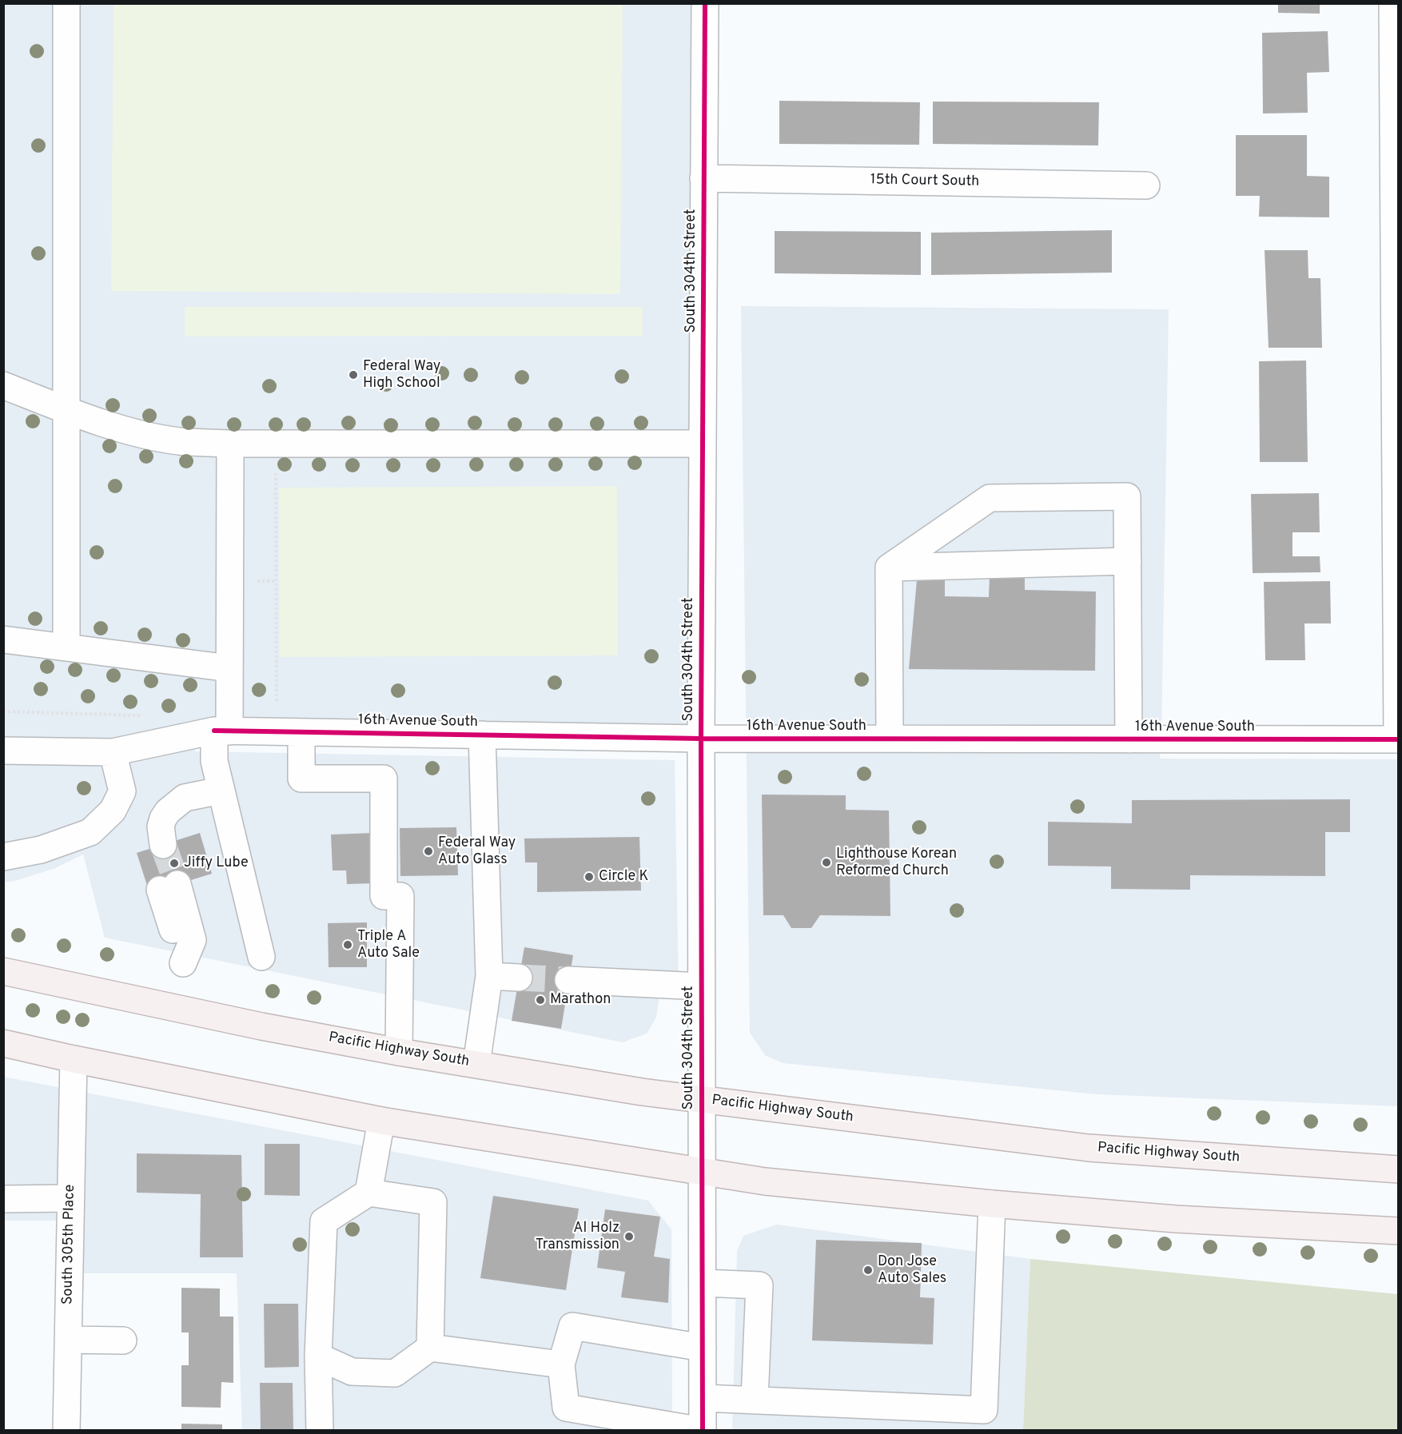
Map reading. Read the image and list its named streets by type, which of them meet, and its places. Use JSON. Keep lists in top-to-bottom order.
{
  "streets": {
    "main road": ["Pacific Highway South"],
    "street": [
      "15th Court South",
      "South 304th Street",
      "16th Avenue South",
      "South 305th Place"
    ]
  },
  "crossings": [
    ["15th Court South", "South 304th Street"],
    ["South 304th Street", "16th Avenue South"],
    ["South 304th Street", "Pacific Highway South"]
  ],
  "places": [
    "Federal Way High School",
    "Federal Way Auto Glass",
    "Lighthouse Korean Reformed Church",
    "Jiffy Lube",
    "Circle K",
    "Triple A Auto Sale",
    "Marathon",
    "Al Holz Transmission",
    "Don Jose Auto Sales"
  ]
}
